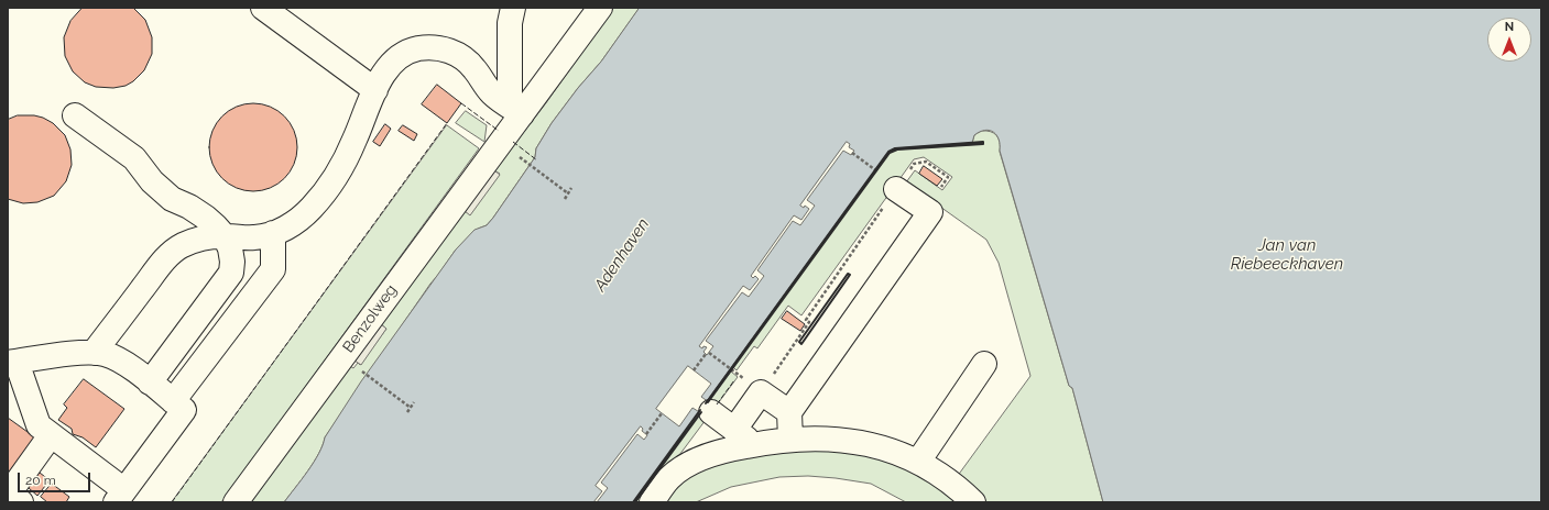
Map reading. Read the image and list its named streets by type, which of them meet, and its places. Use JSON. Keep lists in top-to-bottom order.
{
  "streets": {
    "street": ["Benzolweg"]
  },
  "water": ["Jan van Riebeeckhaven", "Adenhaven"],
  "scale_bar": "20 m",
  "north": "top"
}
